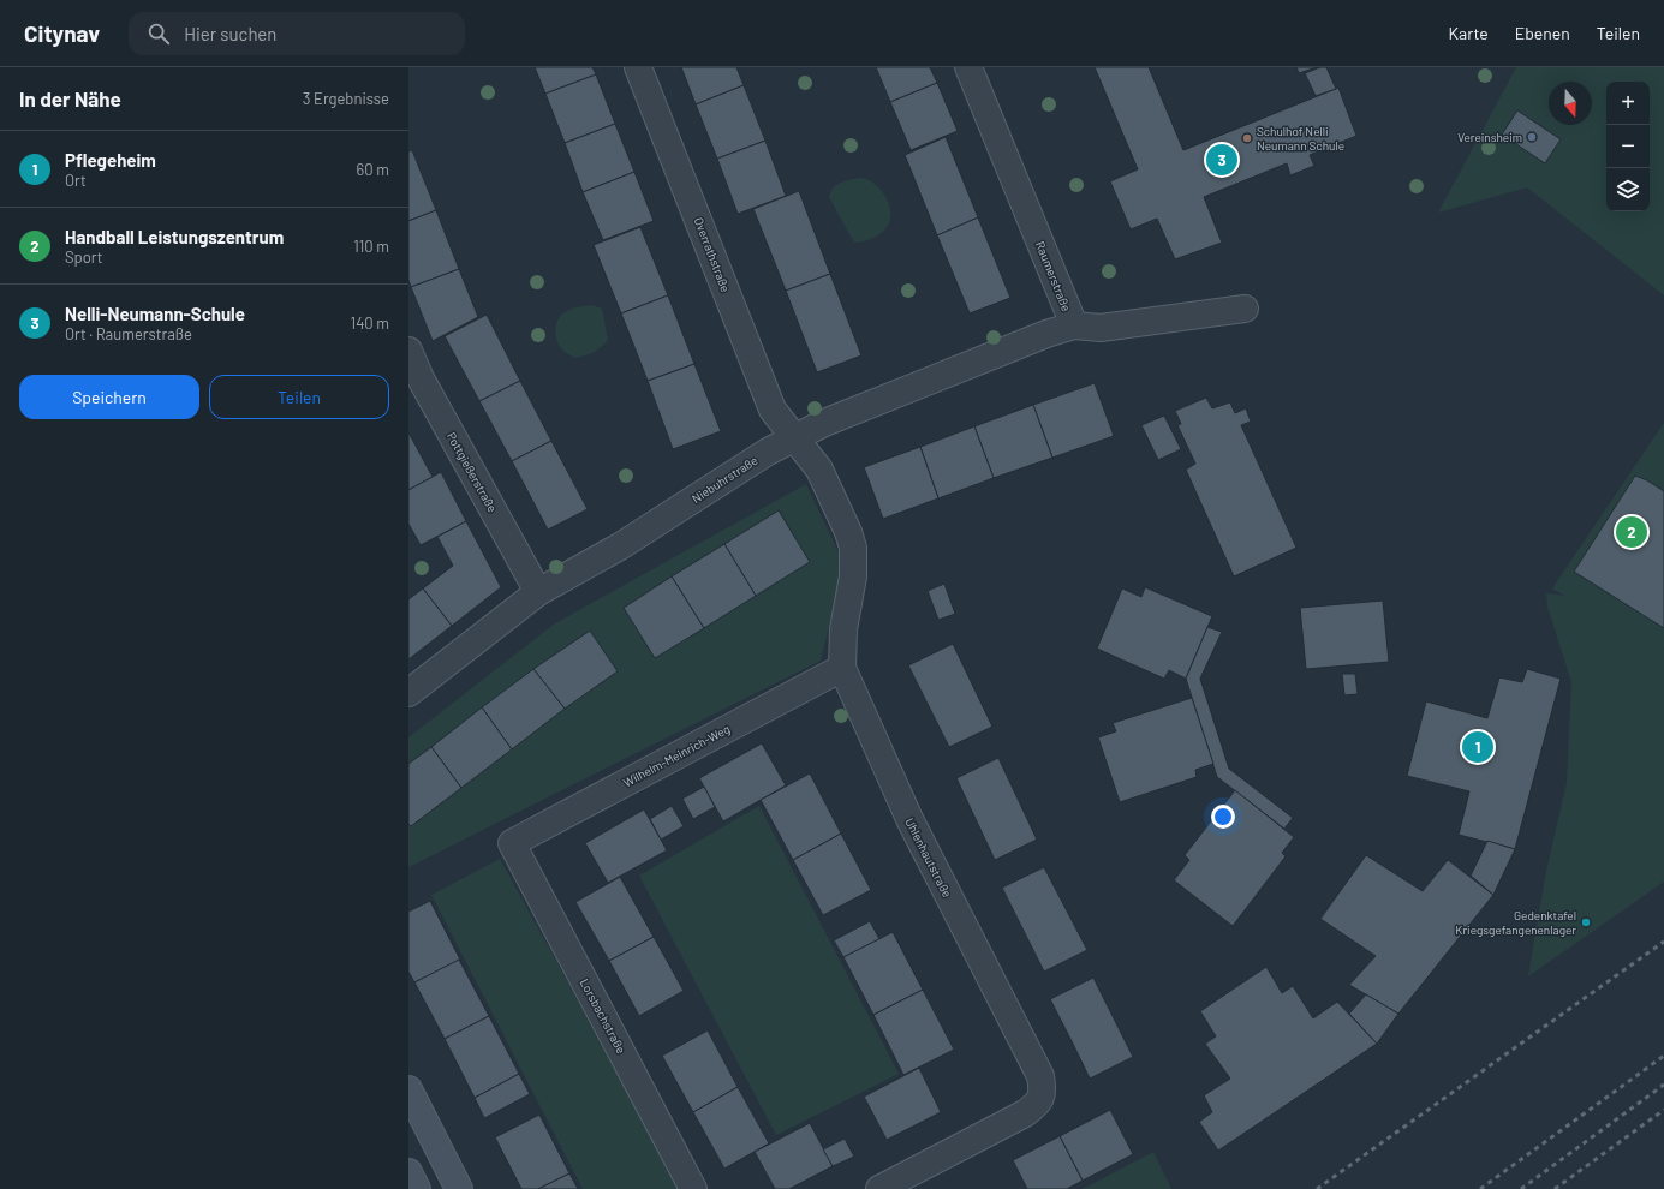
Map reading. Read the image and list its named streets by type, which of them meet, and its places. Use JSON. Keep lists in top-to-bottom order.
{
  "streets": {
    "street": [
      "Overrathstraße",
      "Raumerstraße",
      "Pottgießerstraße",
      "Niebuhrstraße",
      "Wilhelm-Meinrich-Weg",
      "Uhlenhautstraße",
      "Lorsbachstraße"
    ]
  },
  "crossings": [
    ["Overrathstraße", "Niebuhrstraße"],
    ["Overrathstraße", "Uhlenhautstraße"],
    ["Raumerstraße", "Niebuhrstraße"],
    ["Pottgießerstraße", "Niebuhrstraße"],
    ["Niebuhrstraße", "Uhlenhautstraße"],
    ["Wilhelm-Meinrich-Weg", "Uhlenhautstraße"],
    ["Wilhelm-Meinrich-Weg", "Lorsbachstraße"]
  ],
  "places": ["Vereinsheim", "Schulhof Nelli Neumann Schule", "Gedenktafel Kriegsgefangenenlager"],
  "north": "bottom",
  "page": {
    "header": "Citynav",
    "search": "Hier suchen",
    "nav": ["Karte", "Ebenen", "Teilen"],
    "heading": ["In der Nähe", "3 Ergebnisse"],
    "map_buttons": ["+", "−"],
    "list": [
      {
        "mark": "1",
        "name": "Pflegeheim",
        "note": "Ort",
        "value": "60 m"
      },
      {
        "mark": "2",
        "name": "Handball Leistungszentrum",
        "note": "Sport",
        "value": "110 m"
      },
      {
        "mark": "3",
        "name": "Nelli-Neumann-Schule",
        "note": "Ort · Raumerstraße",
        "value": "140 m"
      }
    ],
    "pins": ["3", "2", "1"],
    "buttons": ["Speichern", "Teilen"]
  }
}
